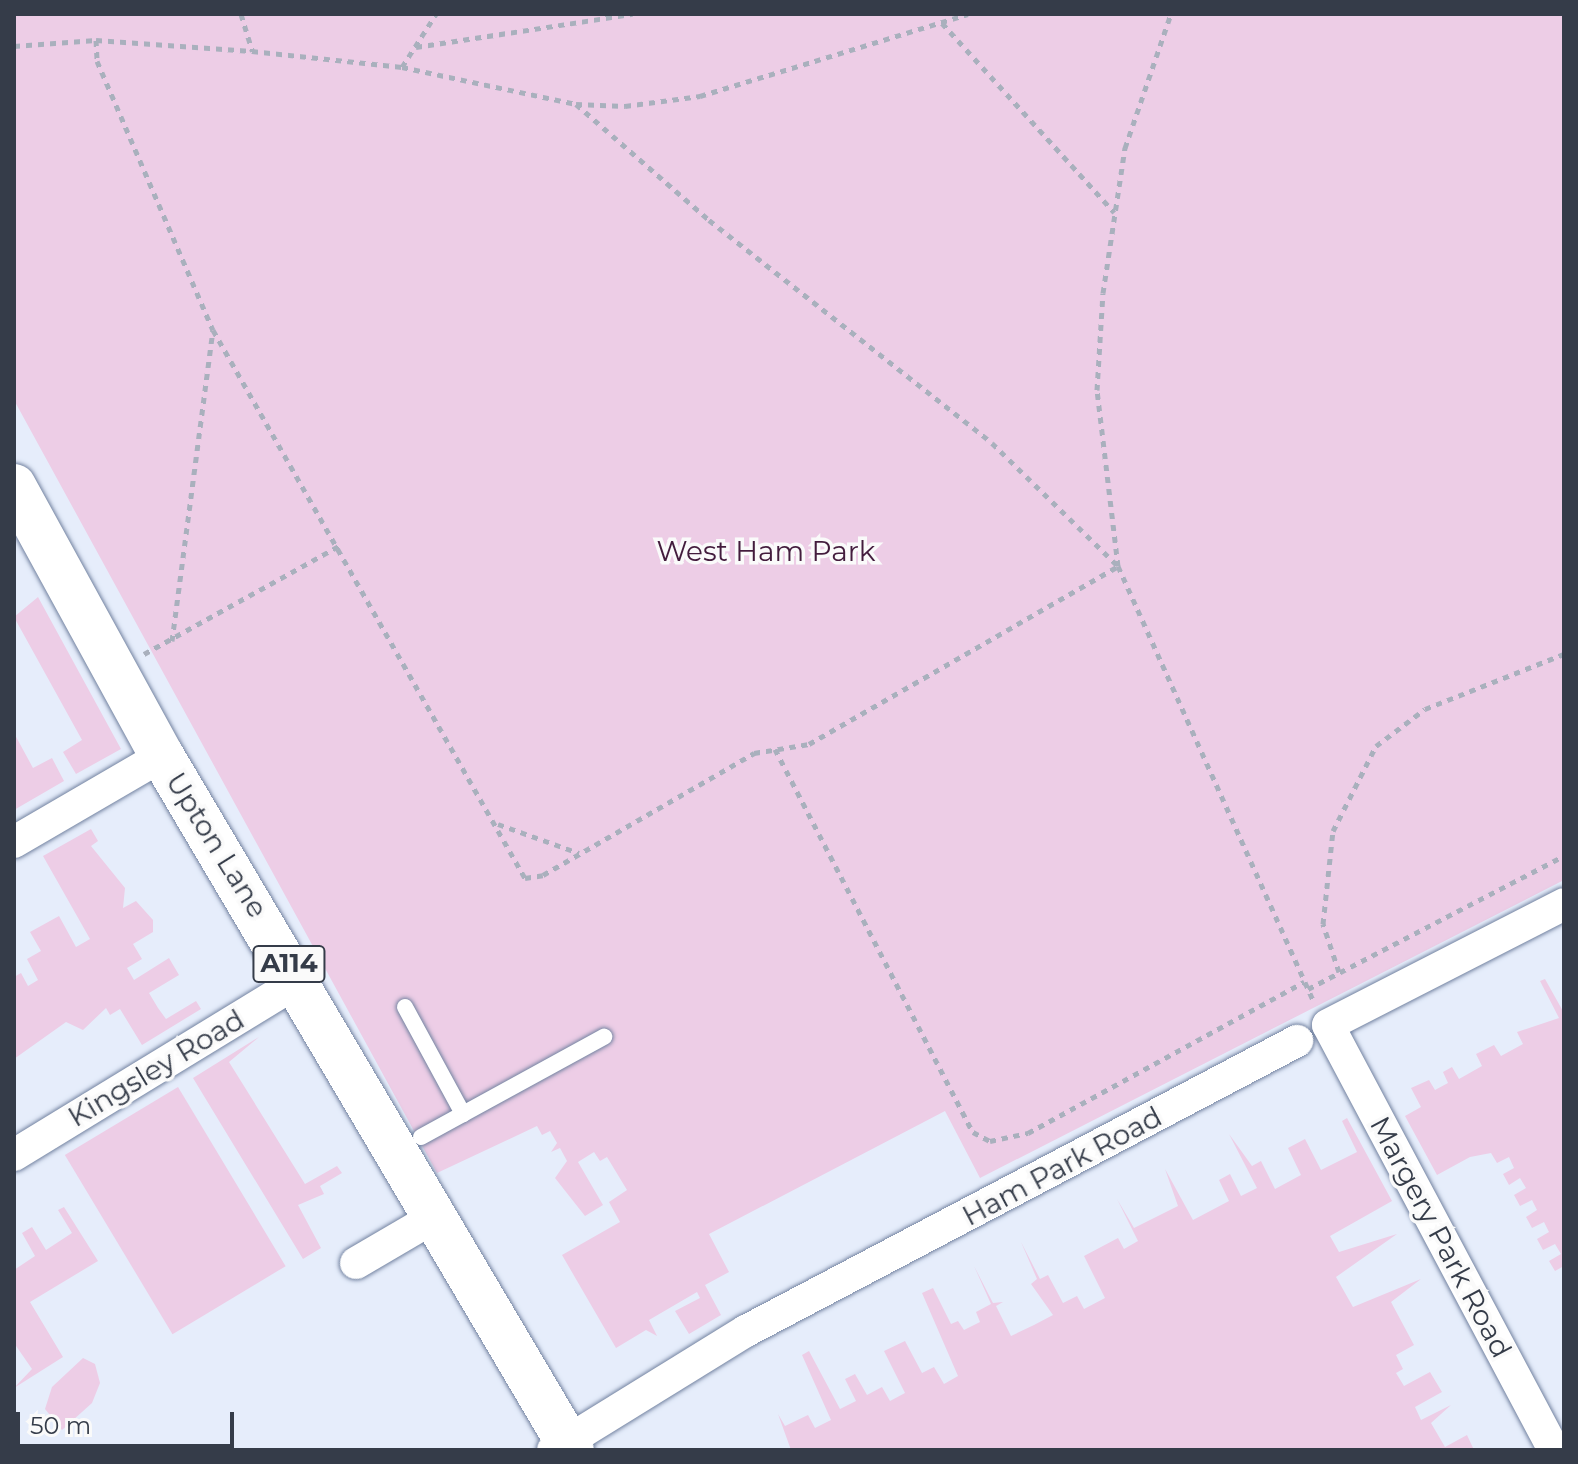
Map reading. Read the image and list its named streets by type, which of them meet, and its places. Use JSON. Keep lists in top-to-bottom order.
{
  "streets": {
    "main road": ["Upton Lane", "A114"],
    "street": ["Kingsley Road", "Ham Park Road", "Margery Park Road"]
  },
  "crossings": [
    ["Upton Lane", "Kingsley Road"],
    ["Upton Lane", "Ham Park Road"],
    ["Ham Park Road", "Margery Park Road"]
  ],
  "parks": ["West Ham Park"],
  "scale_bar": "50 m"
}
